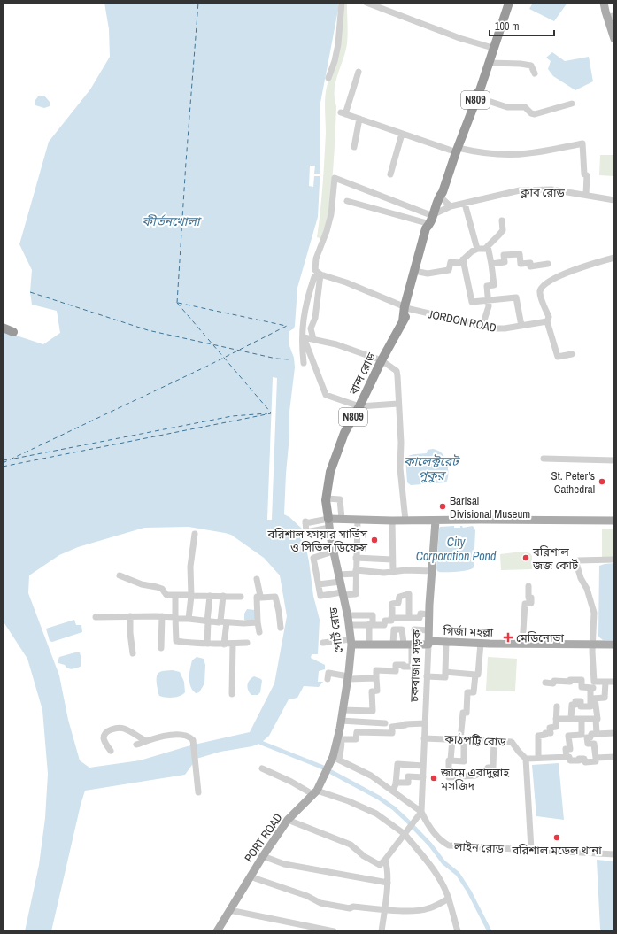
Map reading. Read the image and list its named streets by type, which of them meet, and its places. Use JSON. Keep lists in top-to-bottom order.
{
  "streets": {
    "highway": ["N809", "বান্দ রোড"],
    "main road": [
      "পোর্ট রোড",
      "গির্জা মহল্লা",
      "চকবাজার সড়ক",
      "PORT ROAD"
    ],
    "street": [
      "ক্লাব রোড",
      "JORDON ROAD",
      "কাঠপট্টি রোড",
      "লাইন রোড"
    ]
  },
  "crossings": [
    ["ক্লাব রোড", "বান্দ রোড"],
    ["JORDON ROAD", "বান্দ রোড"],
    ["বান্দ রোড", "পোর্ট রোড"],
    ["পোর্ট রোড", "গির্জা মহল্লা"],
    ["পোর্ট রোড", "PORT ROAD"],
    ["পোর্ট রোড", "লাইন রোড"],
    ["গির্জা মহল্লা", "চকবাজার সড়ক"],
    ["চকবাজার সড়ক", "কাঠপট্টি রোড"],
    ["চকবাজার সড়ক", "লাইন রোড"],
    ["PORT ROAD", "লাইন রোড"]
  ],
  "water": ["কীর্তনখোলা", "কালেক্টরেট পুকুর", "City Corporation Pond"],
  "places": {
    "other": [
      "St. Peter’s Cathedral",
      "Barisal Divisional Museum",
      "বরিশাল ফায়ার সার্ভিস ও সিভিল ডিফেন্স",
      "বরিশাল জজ কোর্ট",
      "জামে এবাদুল্লাহ মসজিদ",
      "বরিশাল মডেল থানা"
    ],
    "health": ["মেডিনোভা"]
  },
  "scale_bar": "100 m"
}
